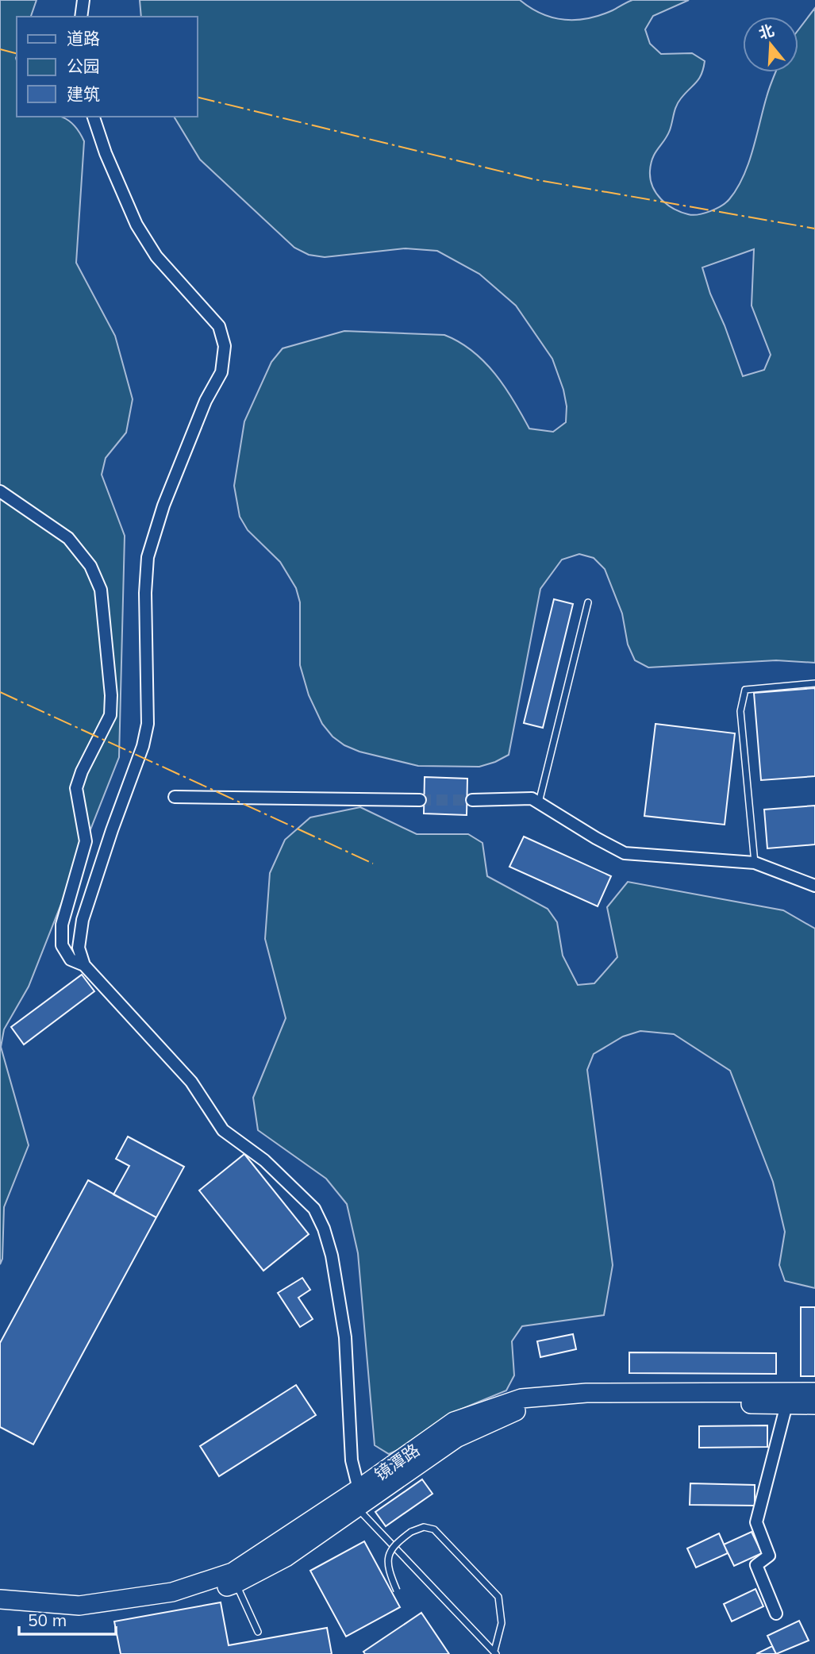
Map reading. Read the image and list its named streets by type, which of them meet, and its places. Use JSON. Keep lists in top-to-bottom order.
{
  "streets": {
    "main road": ["镜潭路"]
  },
  "legend": ["道路", "公园", "建筑"],
  "scale_bar": "50 m",
  "north": "top"
}
